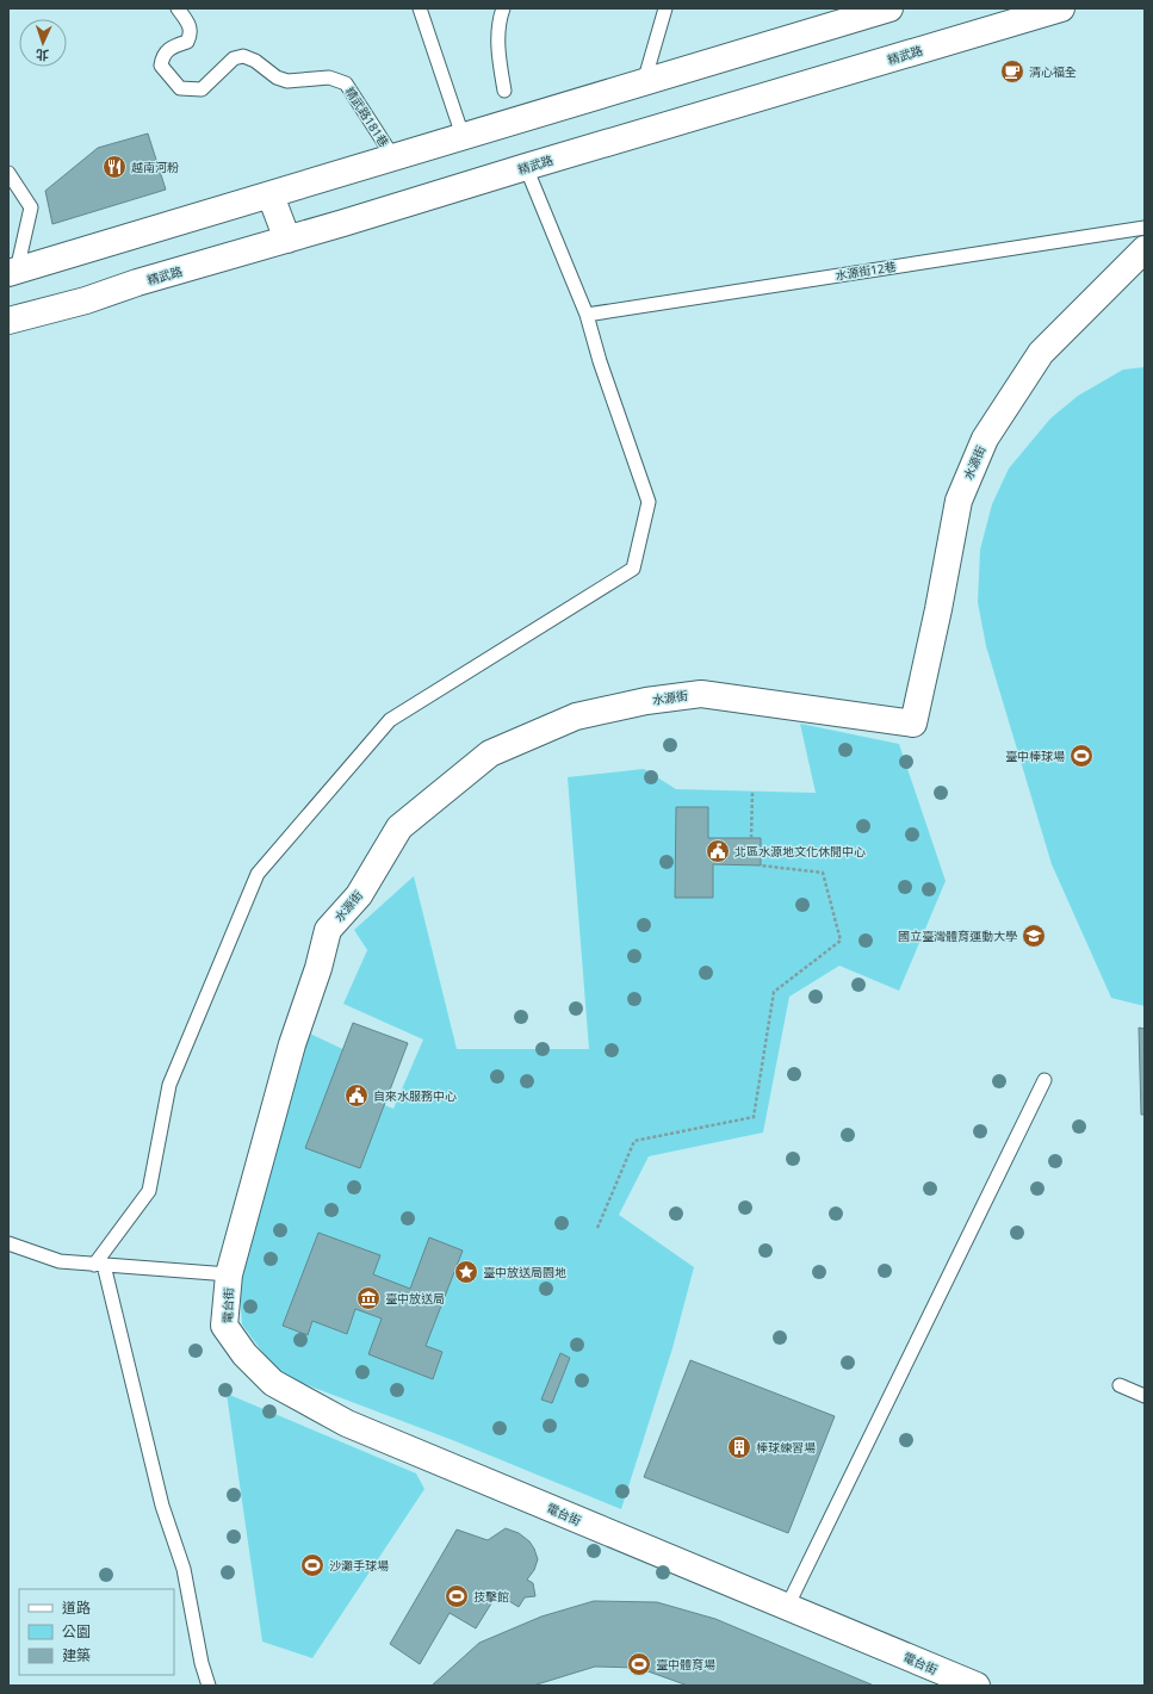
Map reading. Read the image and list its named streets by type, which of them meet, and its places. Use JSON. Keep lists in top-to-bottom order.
{
  "streets": {
    "street": ["精武路", "水源街", "電台街"],
    "lane": ["精武路181巷", "水源街12巷"]
  },
  "crossings": [
    ["水源街", "電台街"]
  ],
  "places": {
    "cafe": ["清心福全"],
    "restaurant": ["越南河粉"],
    "sports": [
      "臺中棒球場",
      "沙灘手球場",
      "技擊館",
      "臺中體育場"
    ],
    "public building": ["北區水源地文化休閒中心", "自來水服務中心"],
    "school or university": ["國立臺灣體育運動大學"],
    "place": ["臺中放送局園地"],
    "museum": ["臺中放送局"],
    "building": ["棒球練習場"]
  },
  "legend": ["道路", "公園", "建築"],
  "north": "bottom"
}
